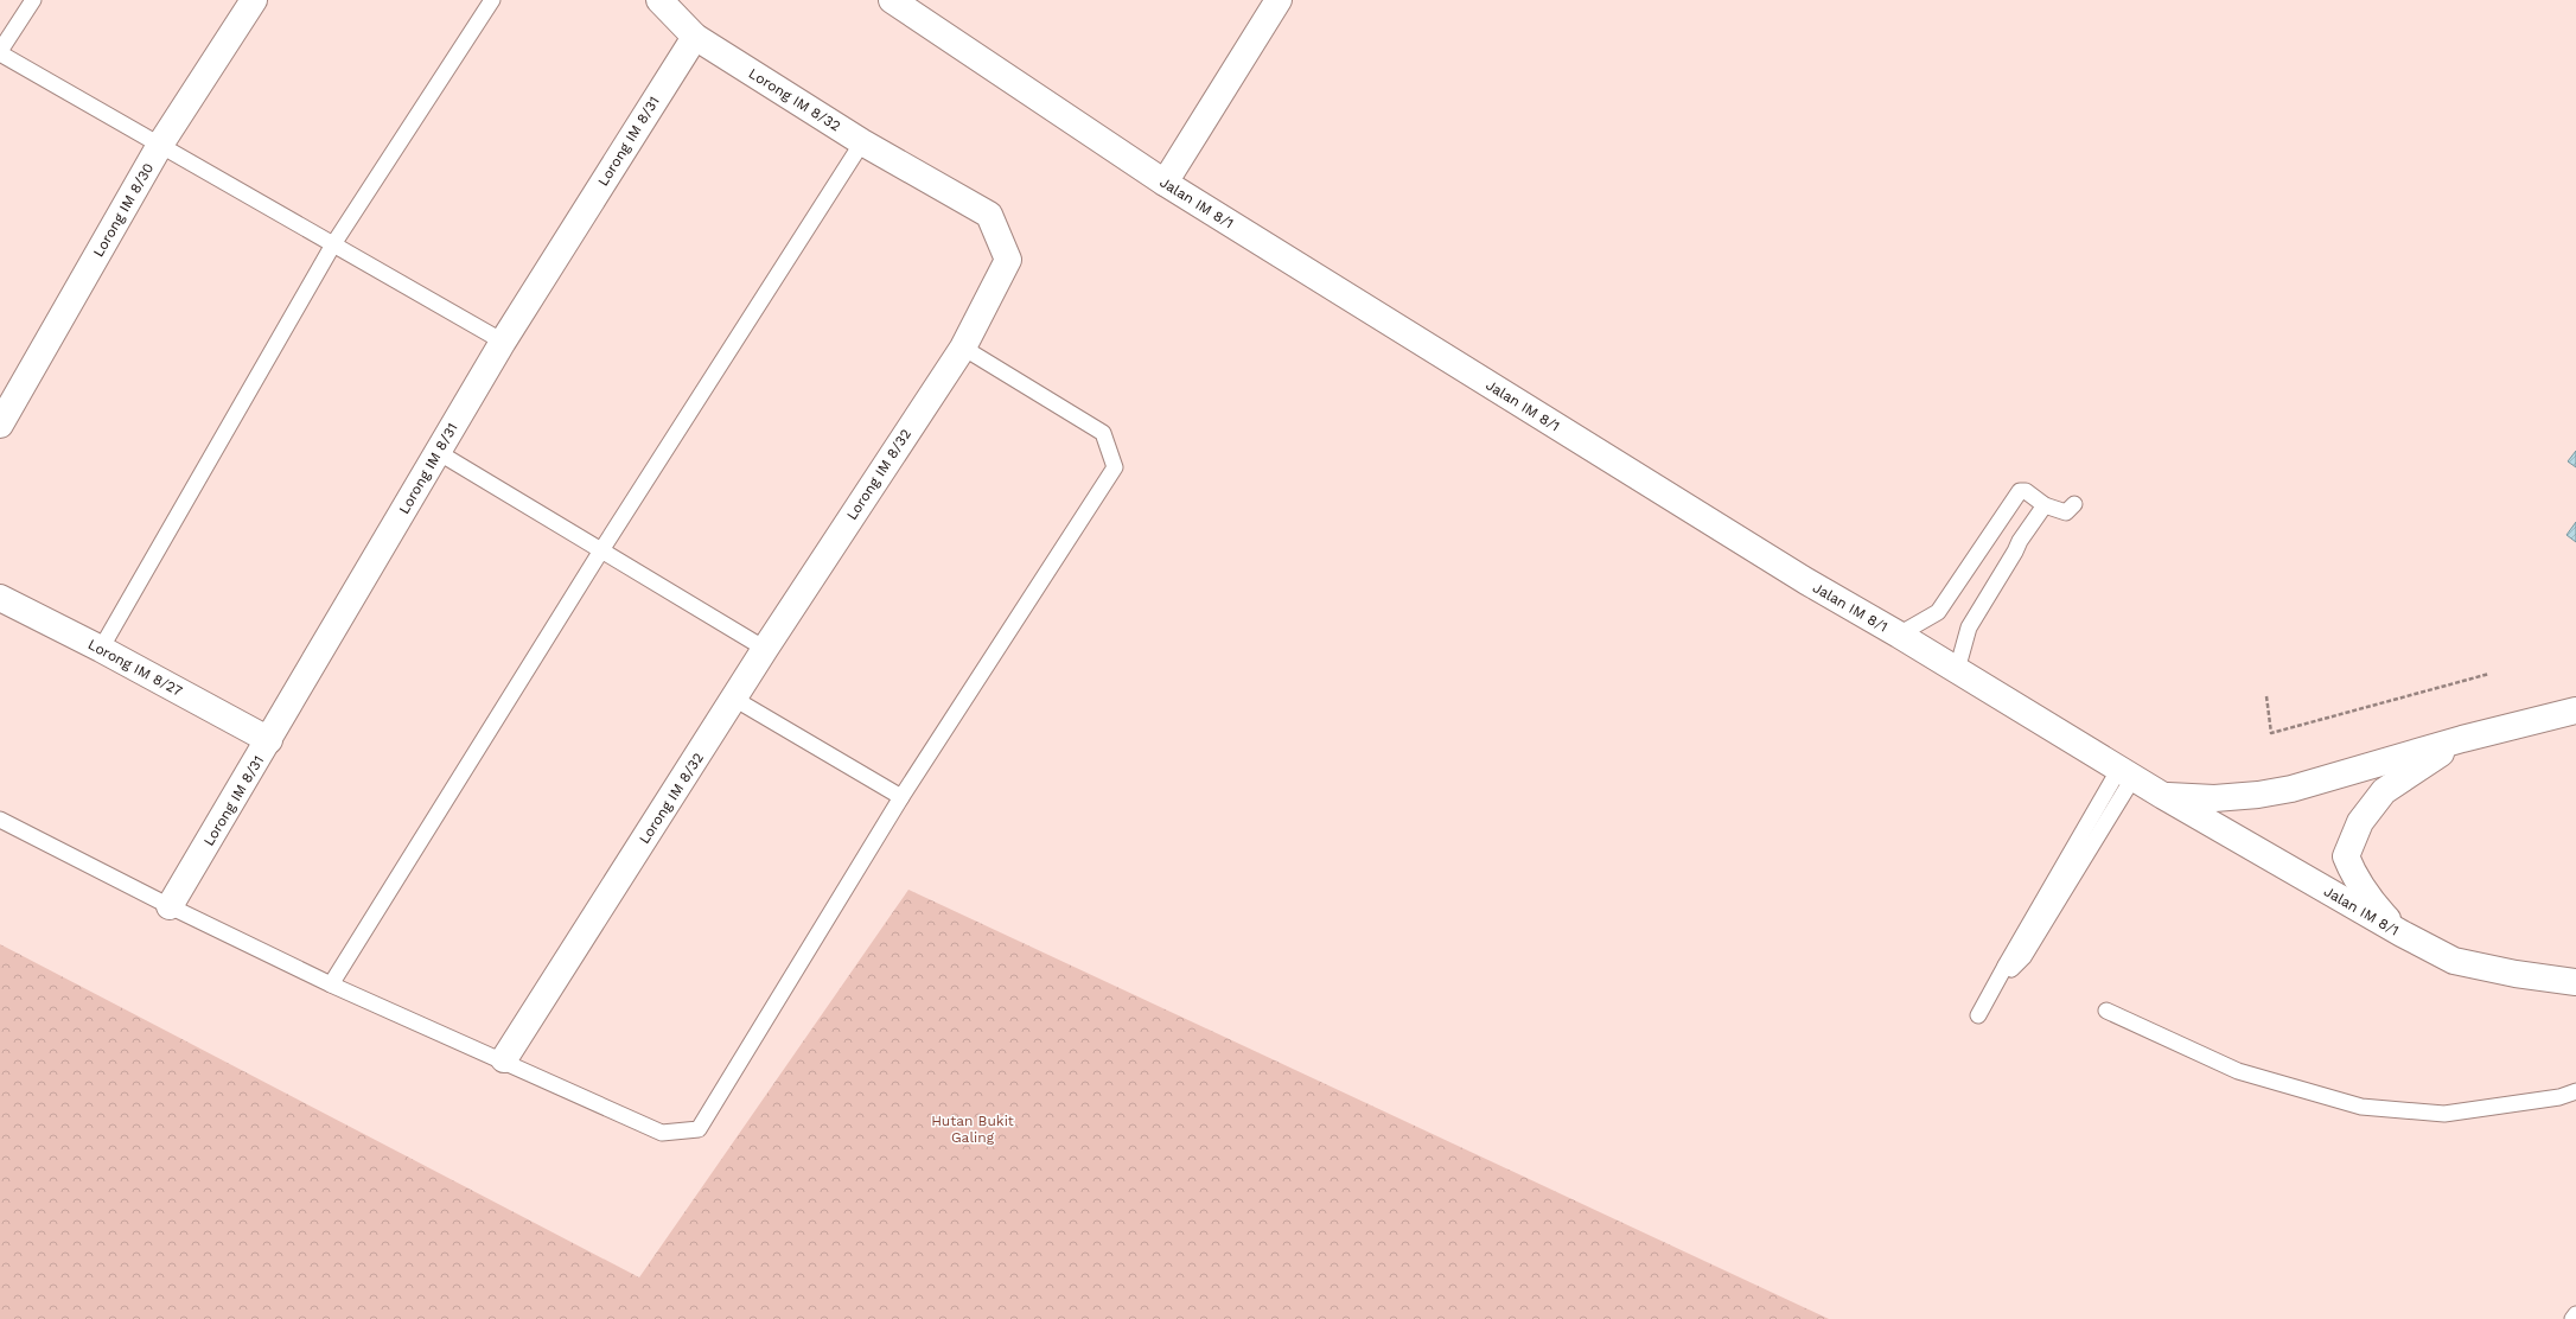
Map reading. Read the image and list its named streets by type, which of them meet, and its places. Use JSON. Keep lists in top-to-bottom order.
{
  "streets": {
    "street": [
      "Lorong IM 8/32",
      "Lorong IM 8/31",
      "Jalan IM 8/1",
      "Lorong IM 8/30",
      "Lorong IM 8/27"
    ]
  },
  "crossings": [
    ["Lorong IM 8/32", "Lorong IM 8/31"],
    ["Lorong IM 8/31", "Lorong IM 8/27"]
  ],
  "parks": ["Hutan Bukit Galing"]
}
